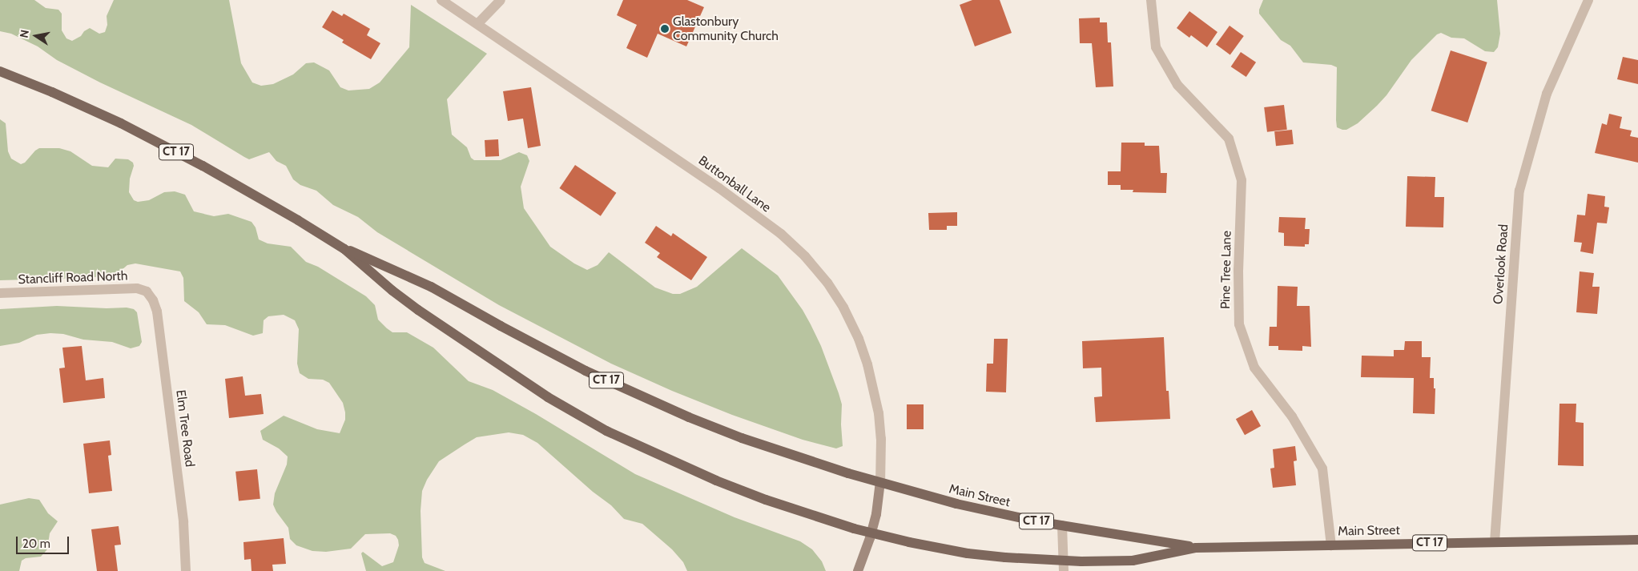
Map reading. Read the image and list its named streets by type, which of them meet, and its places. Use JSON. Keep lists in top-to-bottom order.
{
  "streets": {
    "main road": ["CT 17", "Main Street"],
    "street": [
      "Buttonball Lane",
      "Overlook Road",
      "Pine Tree Lane",
      "Stancliff Road North",
      "Elm Tree Road"
    ]
  },
  "crossings": [
    ["CT 17", "Buttonball Lane"],
    ["CT 17", "Main Street"],
    ["Buttonball Lane", "Main Street"],
    ["Overlook Road", "Main Street"],
    ["Pine Tree Lane", "Main Street"],
    ["Stancliff Road North", "Elm Tree Road"]
  ],
  "places": ["Glastonbury Community Church"],
  "scale_bar": "20 m",
  "north": "left"
}
